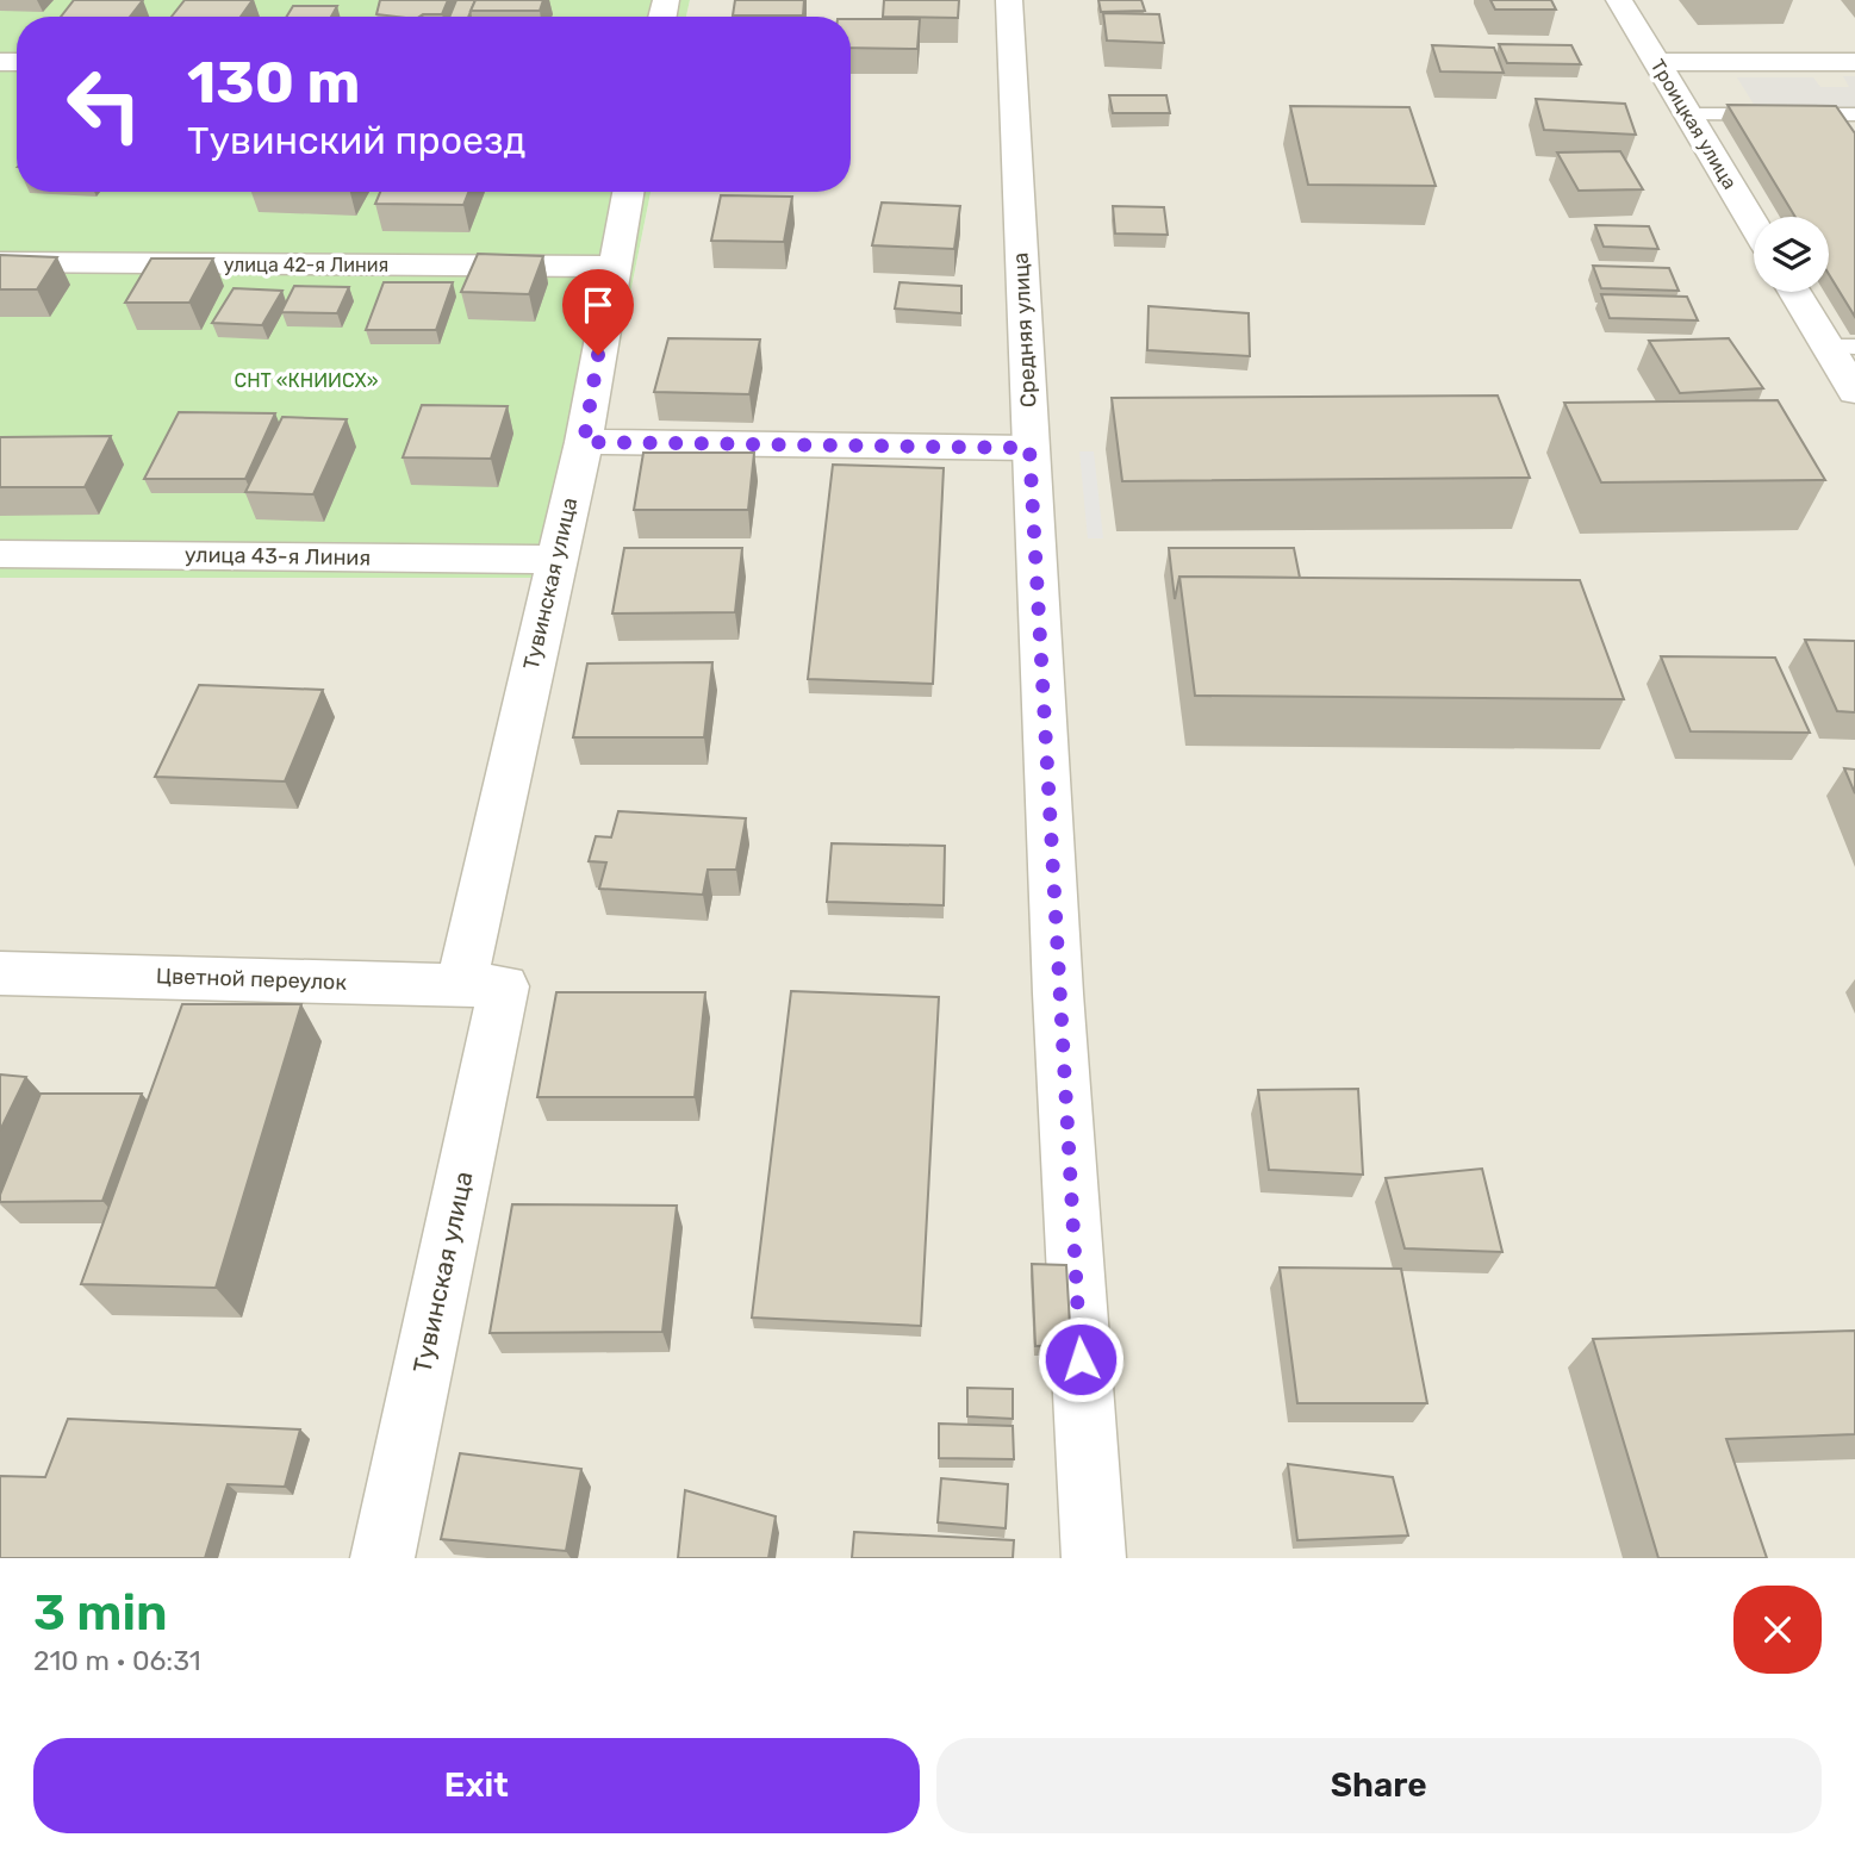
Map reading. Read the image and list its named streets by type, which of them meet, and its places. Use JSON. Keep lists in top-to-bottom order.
{
  "streets": {
    "street": [
      "Троицкая улица",
      "улица 42-я Линия",
      "Средняя улица",
      "улица 43-я Линия",
      "Тувинская улица",
      "Цветной переулок"
    ]
  },
  "crossings": [
    ["улица 42-я Линия", "Тувинская улица"],
    ["улица 43-я Линия", "Тувинская улица"],
    ["Тувинская улица", "Цветной переулок"]
  ],
  "parks": ["СНТ «КНИИСХ»"],
  "page": {
    "turn": ["130 m", "Тувинский проезд"],
    "heading": ["3 min", "210 m · 06:31"],
    "buttons": ["Exit", "Share"]
  }
}
